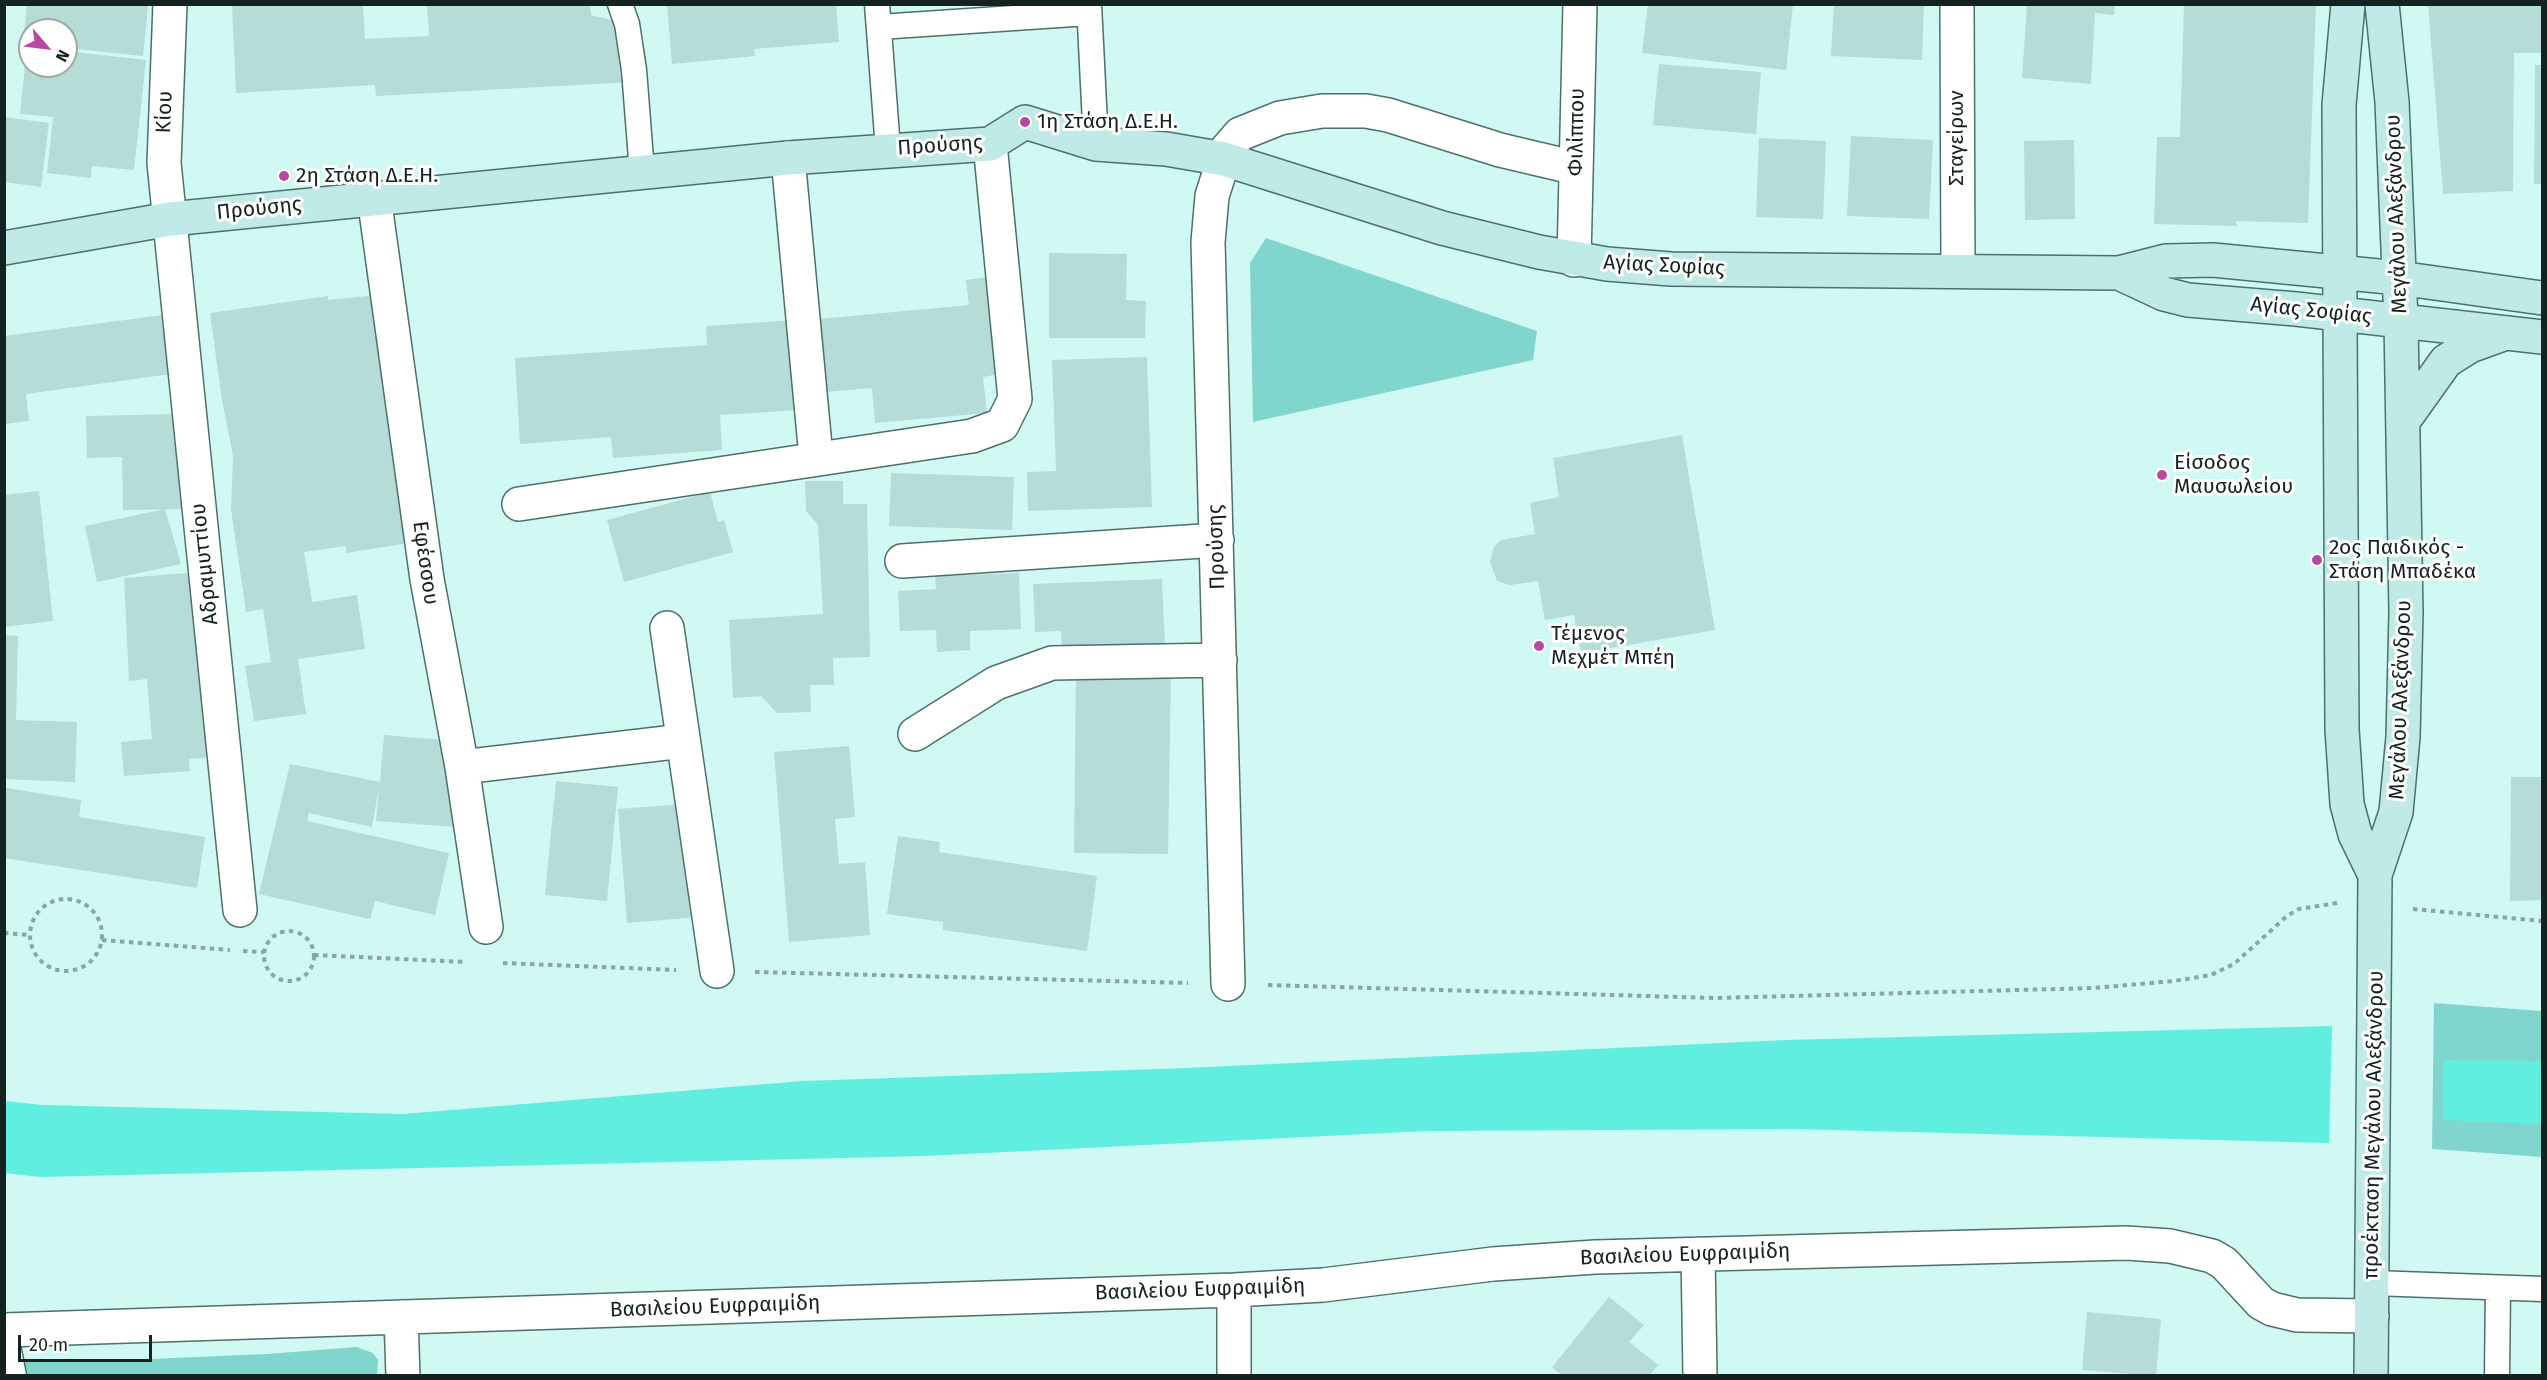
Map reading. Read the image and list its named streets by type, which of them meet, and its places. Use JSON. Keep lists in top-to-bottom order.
{
  "streets": {
    "main road": [
      "Προύσης",
      "Μεγάλου Αλεξάνδρου",
      "Αγίας Σοφίας",
      "προέκταση Μεγάλου Αλεξάνδρου"
    ],
    "street": [
      "Κίου",
      "Φιλίππου",
      "Σταγείρων",
      "Εφέσσου",
      "Αδραμυττίου",
      "Βασιλείου Ευφραιμίδη"
    ]
  },
  "crossings": [
    ["Κίου", "Προύσης"],
    ["Κίου", "Αδραμυττίου"],
    ["Φιλίππου", "Αγίας Σοφίας"],
    ["Σταγείρων", "Αγίας Σοφίας"],
    ["Προύσης", "Αγίας Σοφίας"],
    ["Προύσης", "Εφέσσου"],
    ["Προύσης", "Αδραμυττίου"],
    ["Μεγάλου Αλεξάνδρου", "Αγίας Σοφίας"],
    ["Μεγάλου Αλεξάνδρου", "προέκταση Μεγάλου Αλεξάνδρου"],
    ["προέκταση Μεγάλου Αλεξάνδρου", "Βασιλείου Ευφραιμίδη"]
  ],
  "places": [
    "1η Στάση Δ.Ε.Η.",
    "2η Στάση Δ.Ε.Η.",
    "Είσοδος Μαυσωλείου",
    "2ος Παιδικός - Στάση Μπαδέκα",
    "Τέμενος Μεχμέτ Μπέη"
  ],
  "scale_bar": "20 m",
  "north": "bottom right"
}
